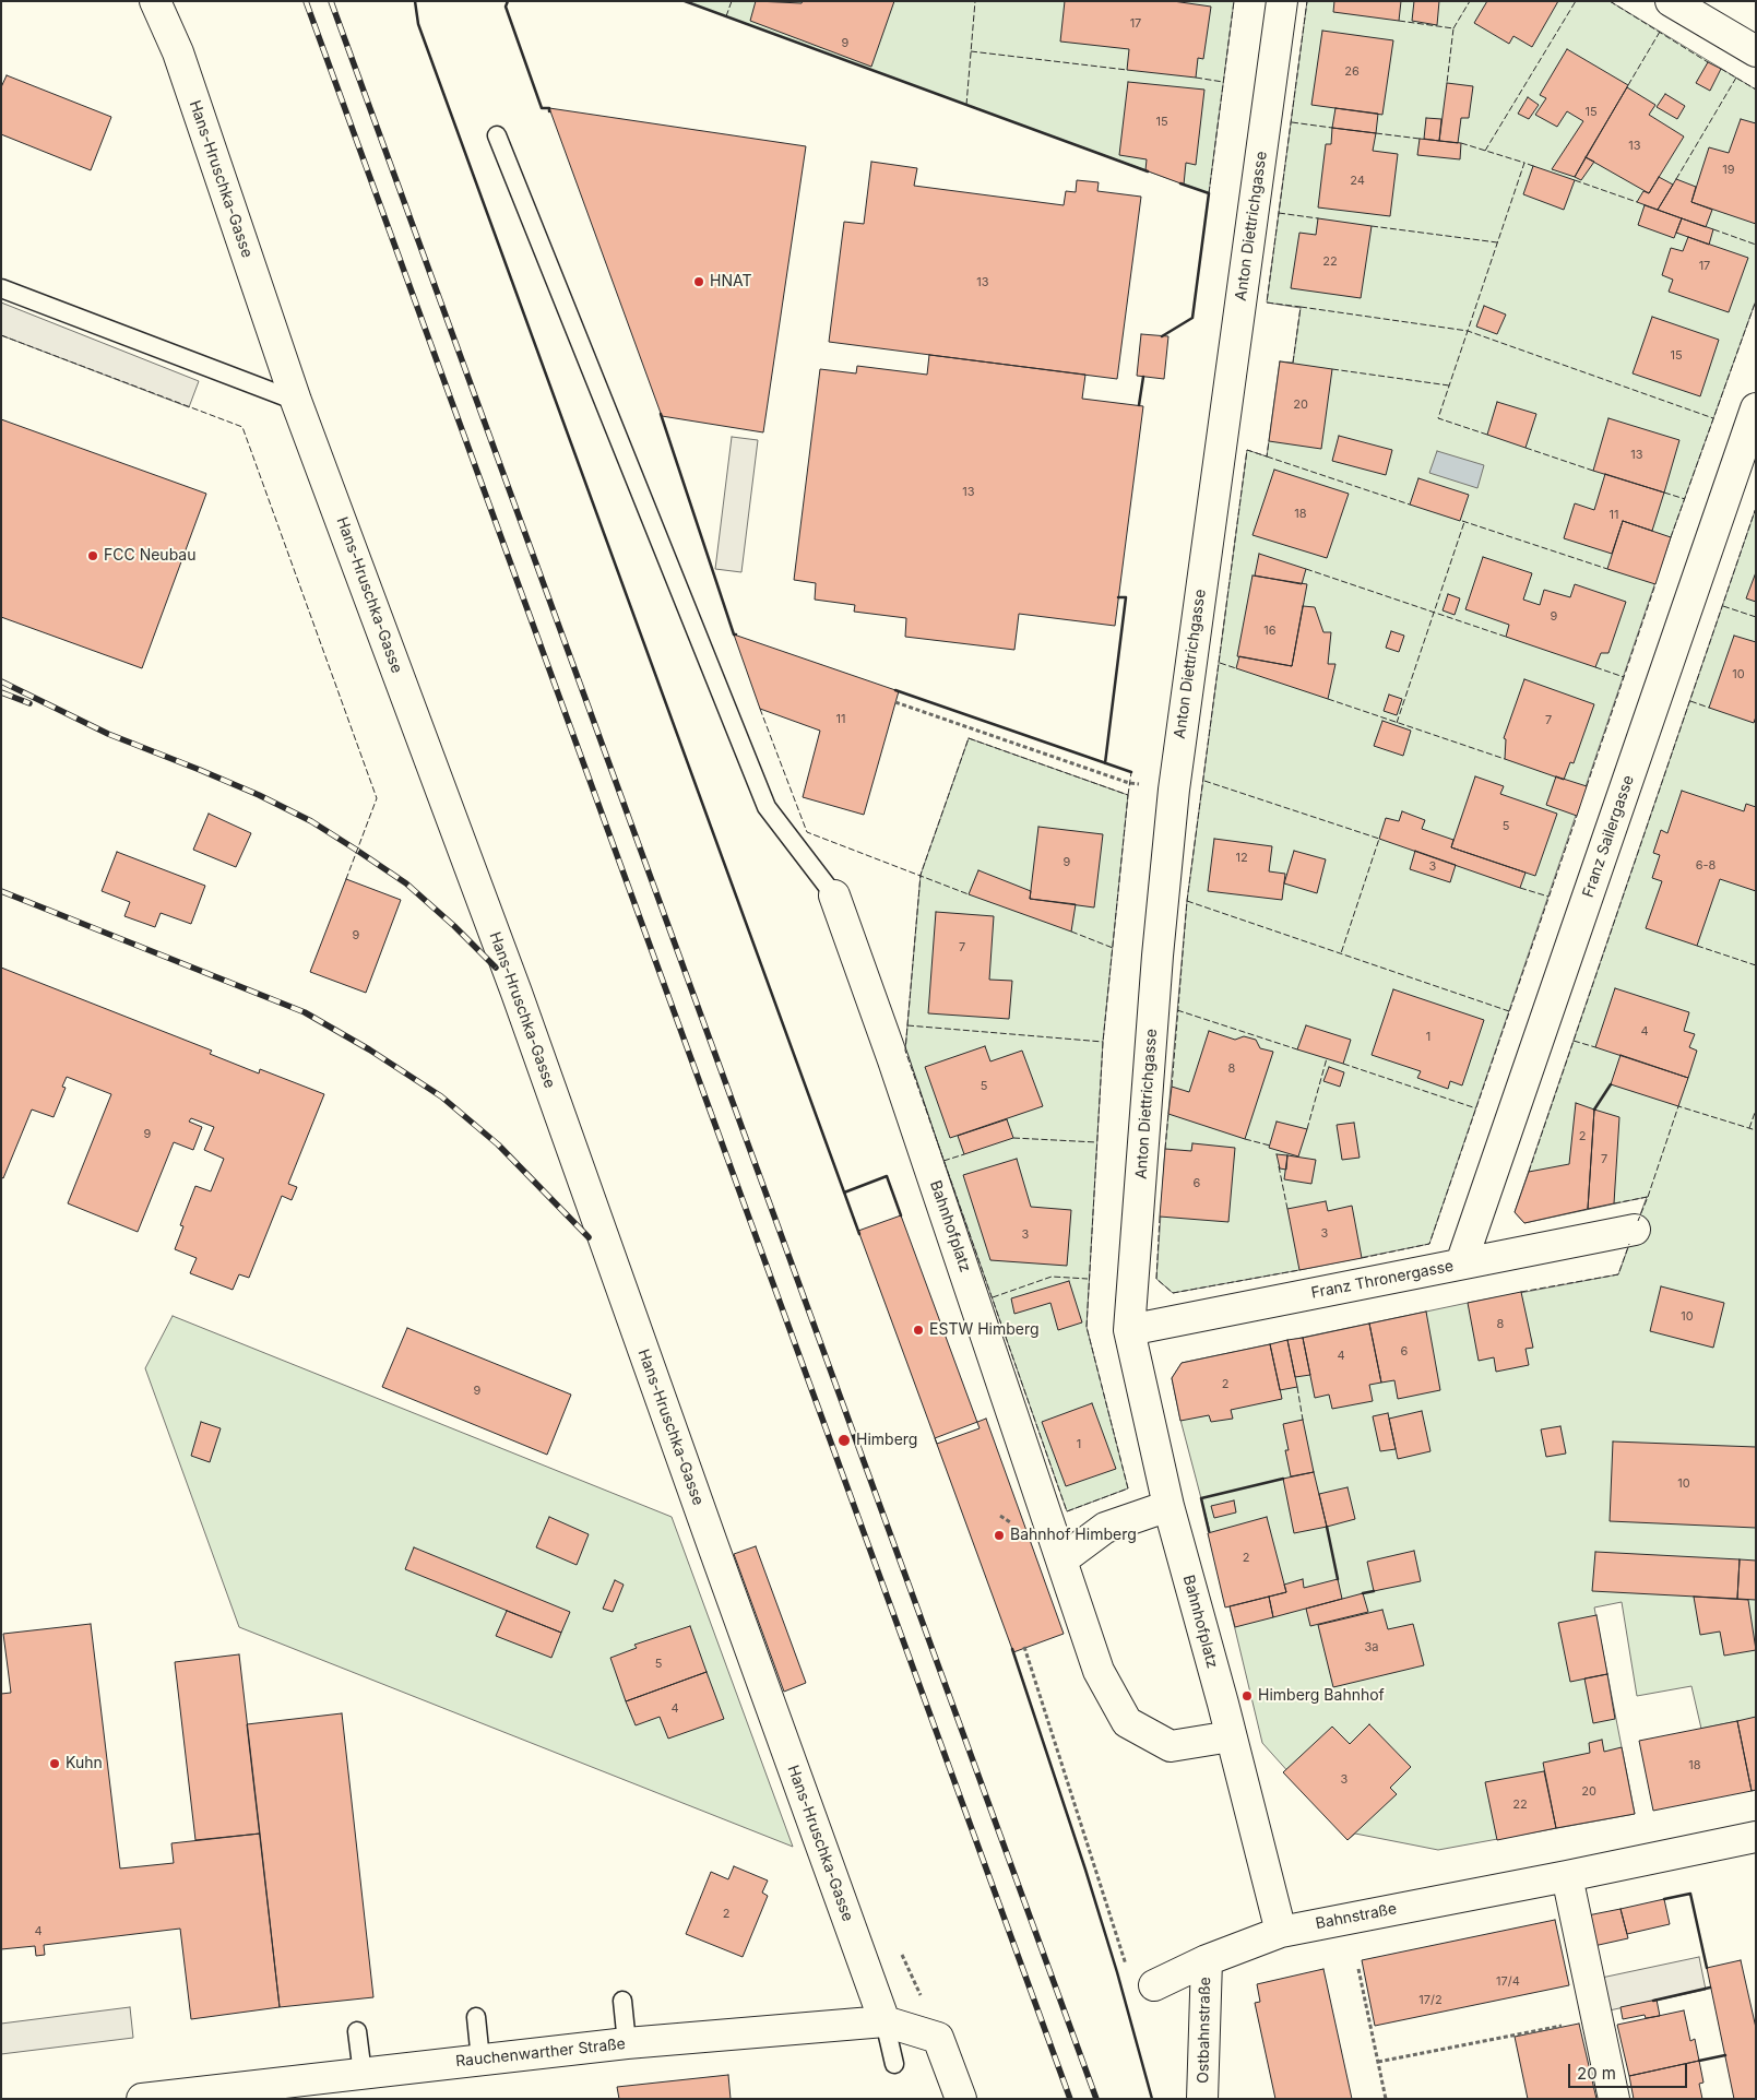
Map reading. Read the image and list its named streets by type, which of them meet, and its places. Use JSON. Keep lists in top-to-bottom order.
{
  "streets": {
    "street": [
      "Hans-Hruschka-Gasse",
      "Anton Diettrichgasse",
      "Franz Sailergasse",
      "Bahnhofplatz",
      "Franz Thronergasse",
      "Bahnstraße",
      "Ostbahnstraße",
      "Rauchenwarther Straße"
    ]
  },
  "crossings": [
    ["Hans-Hruschka-Gasse", "Rauchenwarther Straße"],
    ["Anton Diettrichgasse", "Bahnhofplatz"],
    ["Anton Diettrichgasse", "Franz Thronergasse"],
    ["Franz Sailergasse", "Franz Thronergasse"],
    ["Bahnhofplatz", "Franz Thronergasse"],
    ["Bahnhofplatz", "Bahnstraße"],
    ["Bahnstraße", "Ostbahnstraße"]
  ],
  "places": [
    "HNAT",
    "FCC Neubau",
    "ESTW Himberg",
    "Himberg",
    "Bahnhof Himberg",
    "Himberg Bahnhof",
    "Kuhn"
  ],
  "house_numbers": [
    "17",
    "9",
    "26",
    "15",
    "15",
    "13",
    "19",
    "24",
    "22",
    "17",
    "13",
    "15",
    "20",
    "13",
    "13",
    "18",
    "11",
    "9",
    "16",
    "10",
    "11",
    "7",
    "5",
    "12",
    "9",
    "6-8",
    "3",
    "9",
    "7",
    "4",
    "1",
    "8",
    "5",
    "9",
    "2",
    "7",
    "6",
    "3",
    "3",
    "10",
    "8",
    "6",
    "4",
    "2",
    "9",
    "1",
    "10",
    "2",
    "3a",
    "5",
    "4",
    "18",
    "3",
    "20",
    "22",
    "2",
    "4",
    "17/4",
    "17/2"
  ],
  "scale_bar": "20 m"
}
